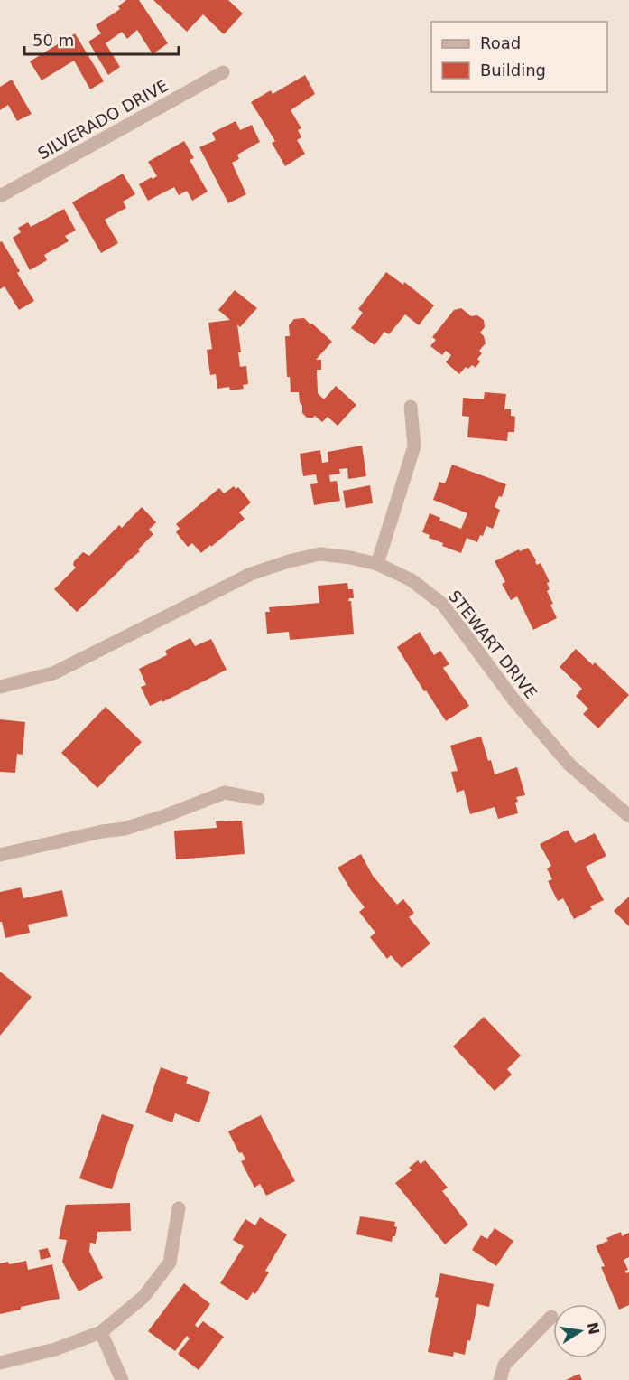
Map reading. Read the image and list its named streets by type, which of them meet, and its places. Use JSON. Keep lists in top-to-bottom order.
{
  "streets": {
    "street": ["SILVERADO DRIVE", "STEWART DRIVE"]
  },
  "legend": ["Road", "Building"],
  "scale_bar": "50 m",
  "north": "right"
}
